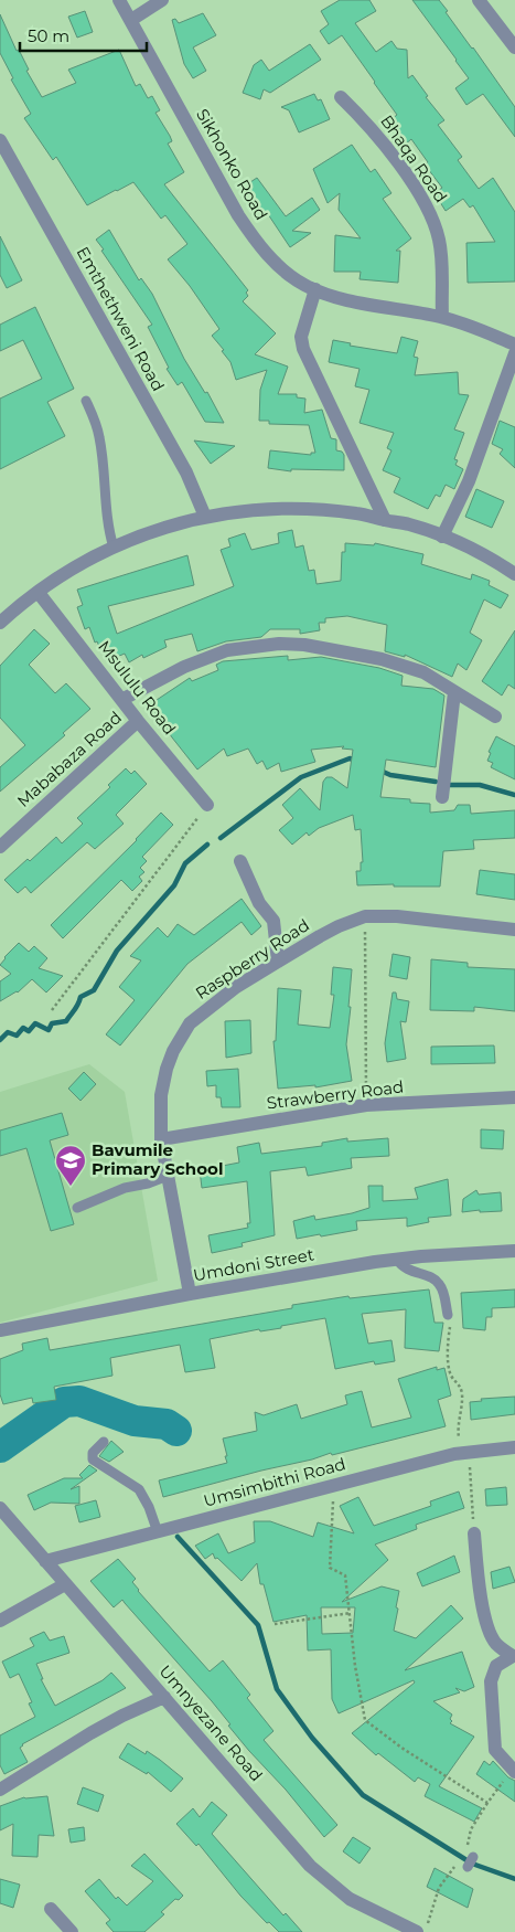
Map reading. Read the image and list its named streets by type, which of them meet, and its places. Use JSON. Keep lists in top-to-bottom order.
{
  "streets": {
    "street": [
      "Bhaqa Road",
      "Sikhonko Road",
      "Emthethweni Road",
      "Msululu Road",
      "Mababaza Road",
      "Raspberry Road",
      "Strawberry Road",
      "Umdoni Street",
      "Umsimbithi Road",
      "Umnyezane Road"
    ]
  },
  "crossings": [
    ["Bhaqa Road", "Sikhonko Road"],
    ["Msululu Road", "Mababaza Road"],
    ["Raspberry Road", "Strawberry Road"],
    ["Raspberry Road", "Umdoni Street"],
    ["Umsimbithi Road", "Umnyezane Road"]
  ],
  "places": {
    "school or university": ["Bavumile Primary School"]
  },
  "scale_bar": "50 m"
}
